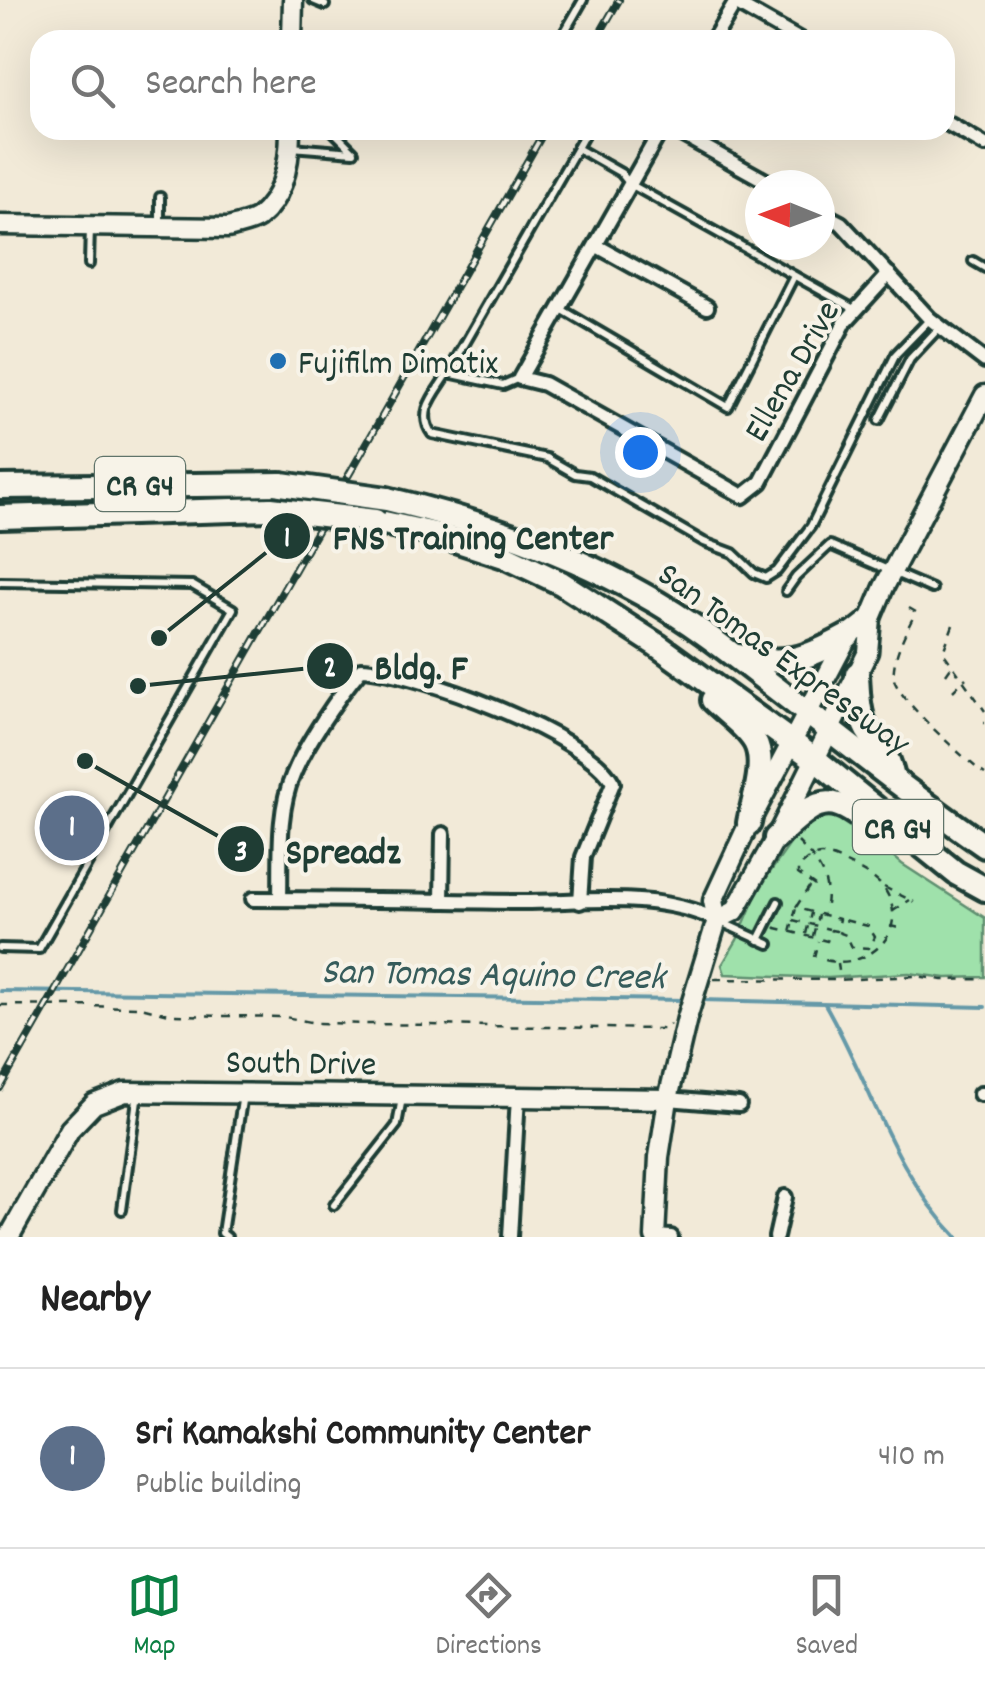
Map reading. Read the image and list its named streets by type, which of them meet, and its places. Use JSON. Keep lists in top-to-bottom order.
{
  "streets": {
    "highway": ["CR G4", "San Tomas Expressway"],
    "main road": ["South Drive"],
    "street": ["Ellena Drive"]
  },
  "water": ["San Tomas Aquino Creek"],
  "places": [
    "Fujifilm Dimatix",
    "FNS Training Center",
    "Bldg. F",
    "Spreadz"
  ],
  "north": "left",
  "page": {
    "search": "Search here",
    "pins": "1",
    "heading": "Nearby",
    "list": [
      {
        "mark": "1",
        "name": "Sri Kamakshi Community Center",
        "note": "Public building",
        "value": "410 m"
      }
    ],
    "nav": ["Map", "Directions", "Saved"]
  }
}
